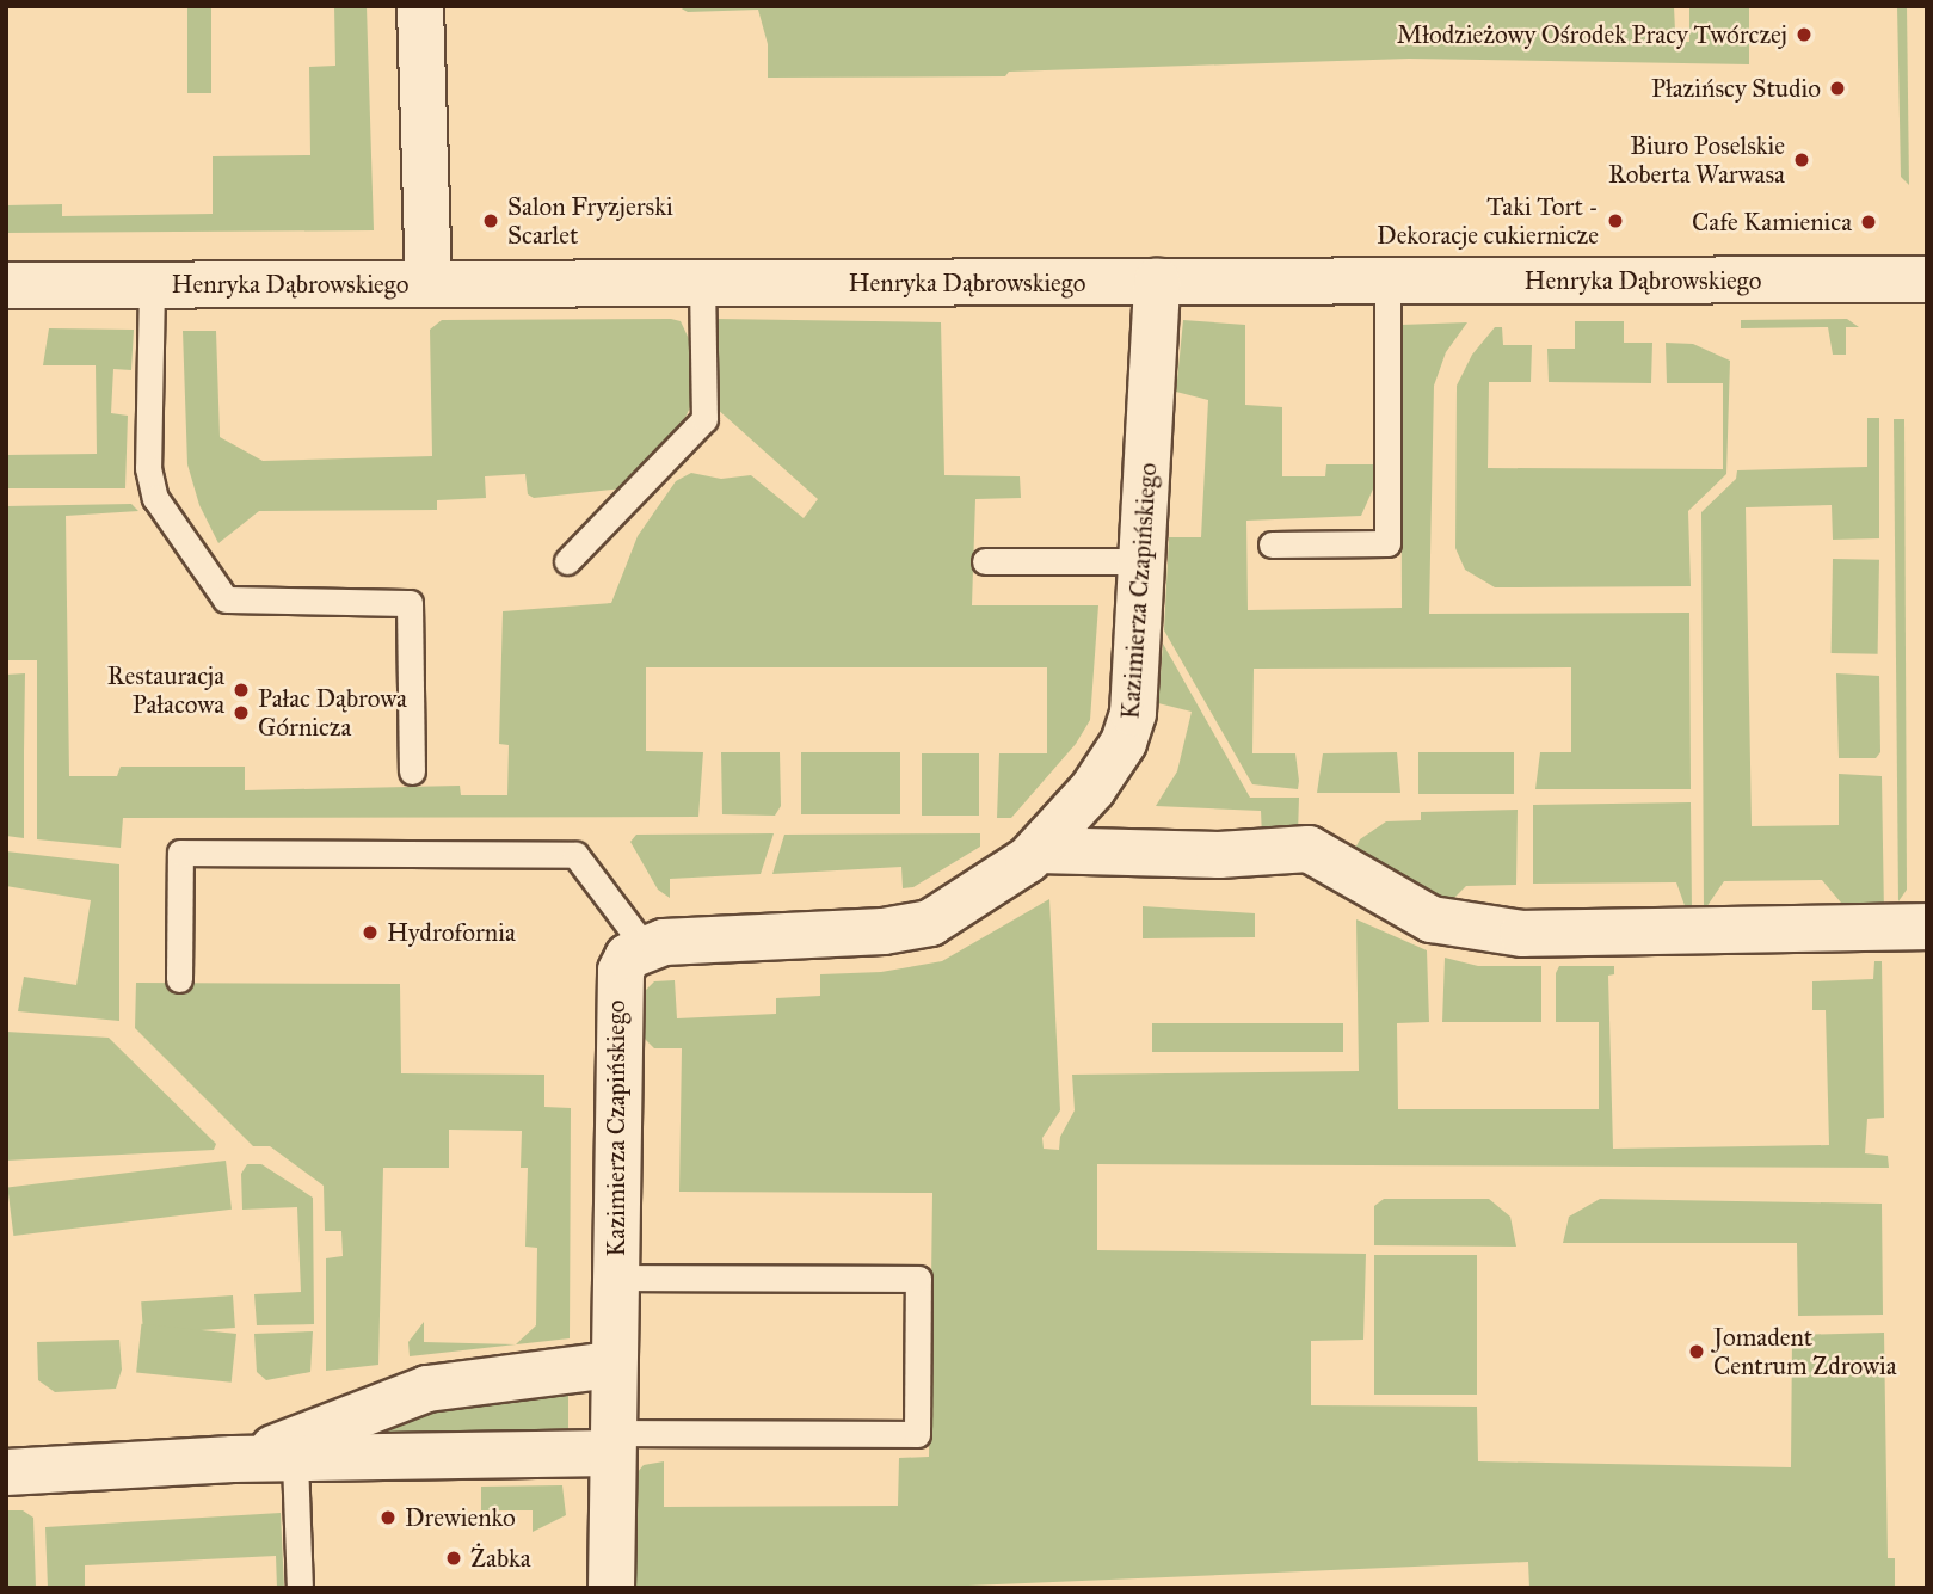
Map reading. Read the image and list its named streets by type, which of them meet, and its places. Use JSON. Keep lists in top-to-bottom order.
{
  "streets": {
    "street": ["Henryka Dąbrowskiego", "Kazimierza Czapińskiego"]
  },
  "crossings": [
    ["Henryka Dąbrowskiego", "Kazimierza Czapińskiego"]
  ],
  "places": [
    "Młodzieżowy Ośrodek Pracy Twórczej",
    "Płazińscy Studio",
    "Biuro Poselskie Roberta Warwasa",
    "Salon Fryzjerski Scarlet",
    "Taki Tort - Dekoracje cukiernicze",
    "Cafe Kamienica",
    "Restauracja Pałacowa",
    "Pałac Dąbrowa Górnicza",
    "Hydrofornia",
    "Jomadent Centrum Zdrowia",
    "Drewienko",
    "Żabka"
  ]
}
